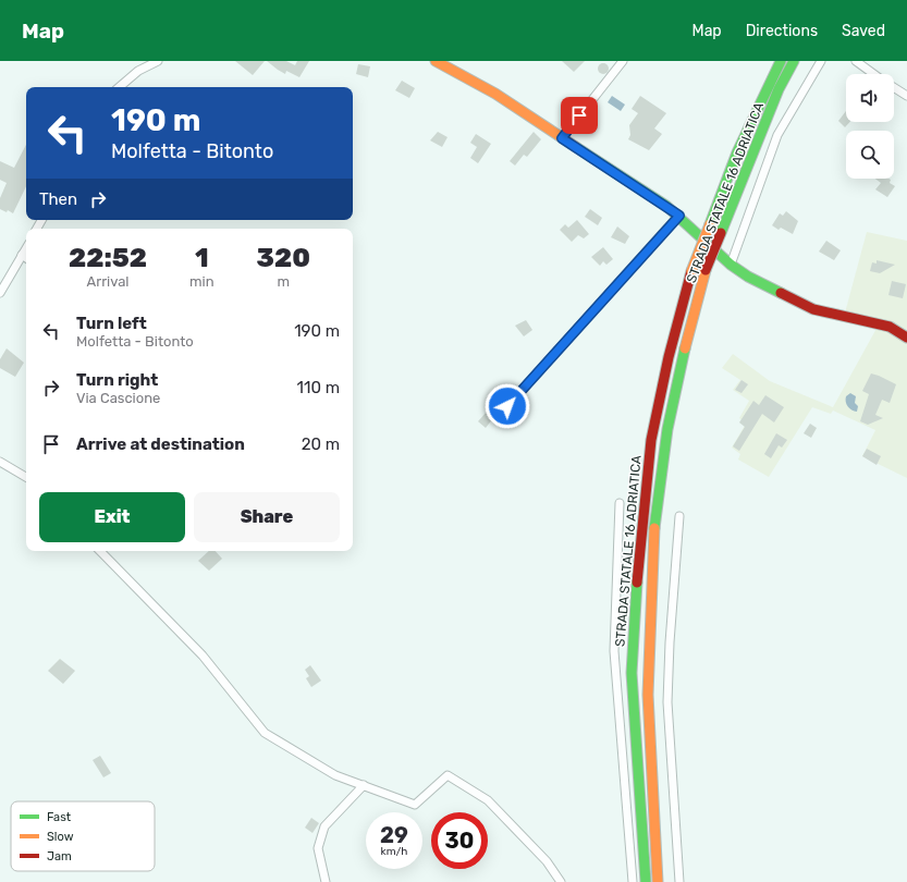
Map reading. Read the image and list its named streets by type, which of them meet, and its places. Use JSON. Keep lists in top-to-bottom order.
{
  "streets": {
    "main road": ["STRADA STATALE 16 ADRIATICA"]
  },
  "legend": ["Fast", "Slow", "Jam"],
  "page": {
    "header": "Map",
    "nav": ["Map", "Directions", "Saved"],
    "turn": ["190 m", "Molfetta - Bitonto"],
    "then": "Then",
    "eta": [
      "22:52",
      "Arrival",
      "1",
      "min",
      "320",
      "m"
    ],
    "list": [
      {
        "name": "Turn left",
        "note": "Molfetta - Bitonto",
        "value": "190 m"
      },
      {
        "name": "Turn right",
        "note": "Via Cascione",
        "value": "110 m"
      },
      {
        "name": "Arrive at destination",
        "value": "20 m"
      }
    ],
    "buttons": ["Exit", "Share"],
    "speed": "29 km/h",
    "limit": "30"
  }
}
